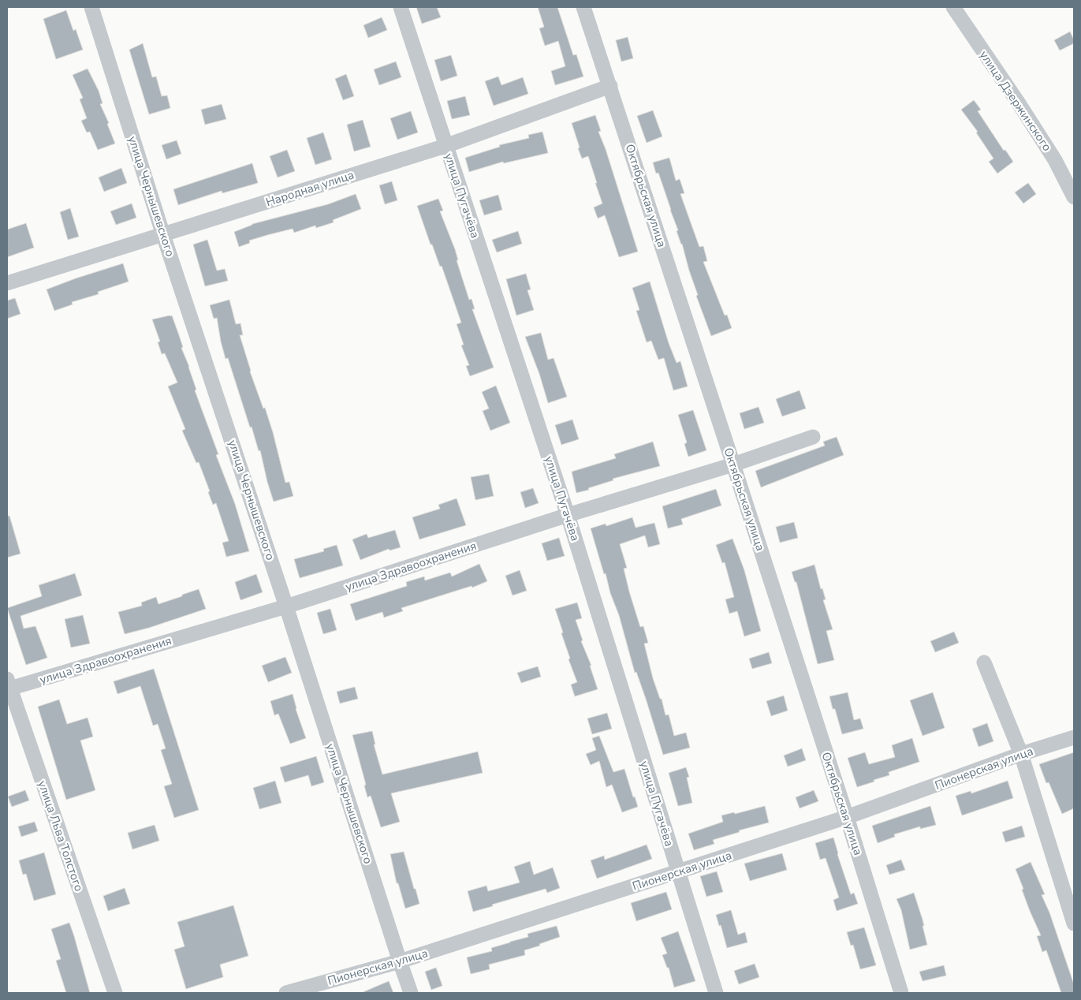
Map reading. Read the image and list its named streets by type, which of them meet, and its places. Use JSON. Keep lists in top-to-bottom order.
{
  "streets": {
    "street": [
      "улица Дзержинского",
      "Народная улица",
      "улица Пугачёва",
      "Октябрьская улица",
      "улица Чернышевского",
      "улица Здравоохранения",
      "Пионерская улица",
      "улица Льва Толстого"
    ]
  },
  "crossings": [
    ["Народная улица", "улица Пугачёва"],
    ["Народная улица", "Октябрьская улица"],
    ["Народная улица", "улица Чернышевского"],
    ["улица Пугачёва", "улица Здравоохранения"],
    ["улица Пугачёва", "Пионерская улица"],
    ["Октябрьская улица", "улица Здравоохранения"],
    ["Октябрьская улица", "Пионерская улица"],
    ["улица Чернышевского", "улица Здравоохранения"],
    ["улица Чернышевского", "Пионерская улица"],
    ["улица Здравоохранения", "улица Льва Толстого"]
  ]
}
